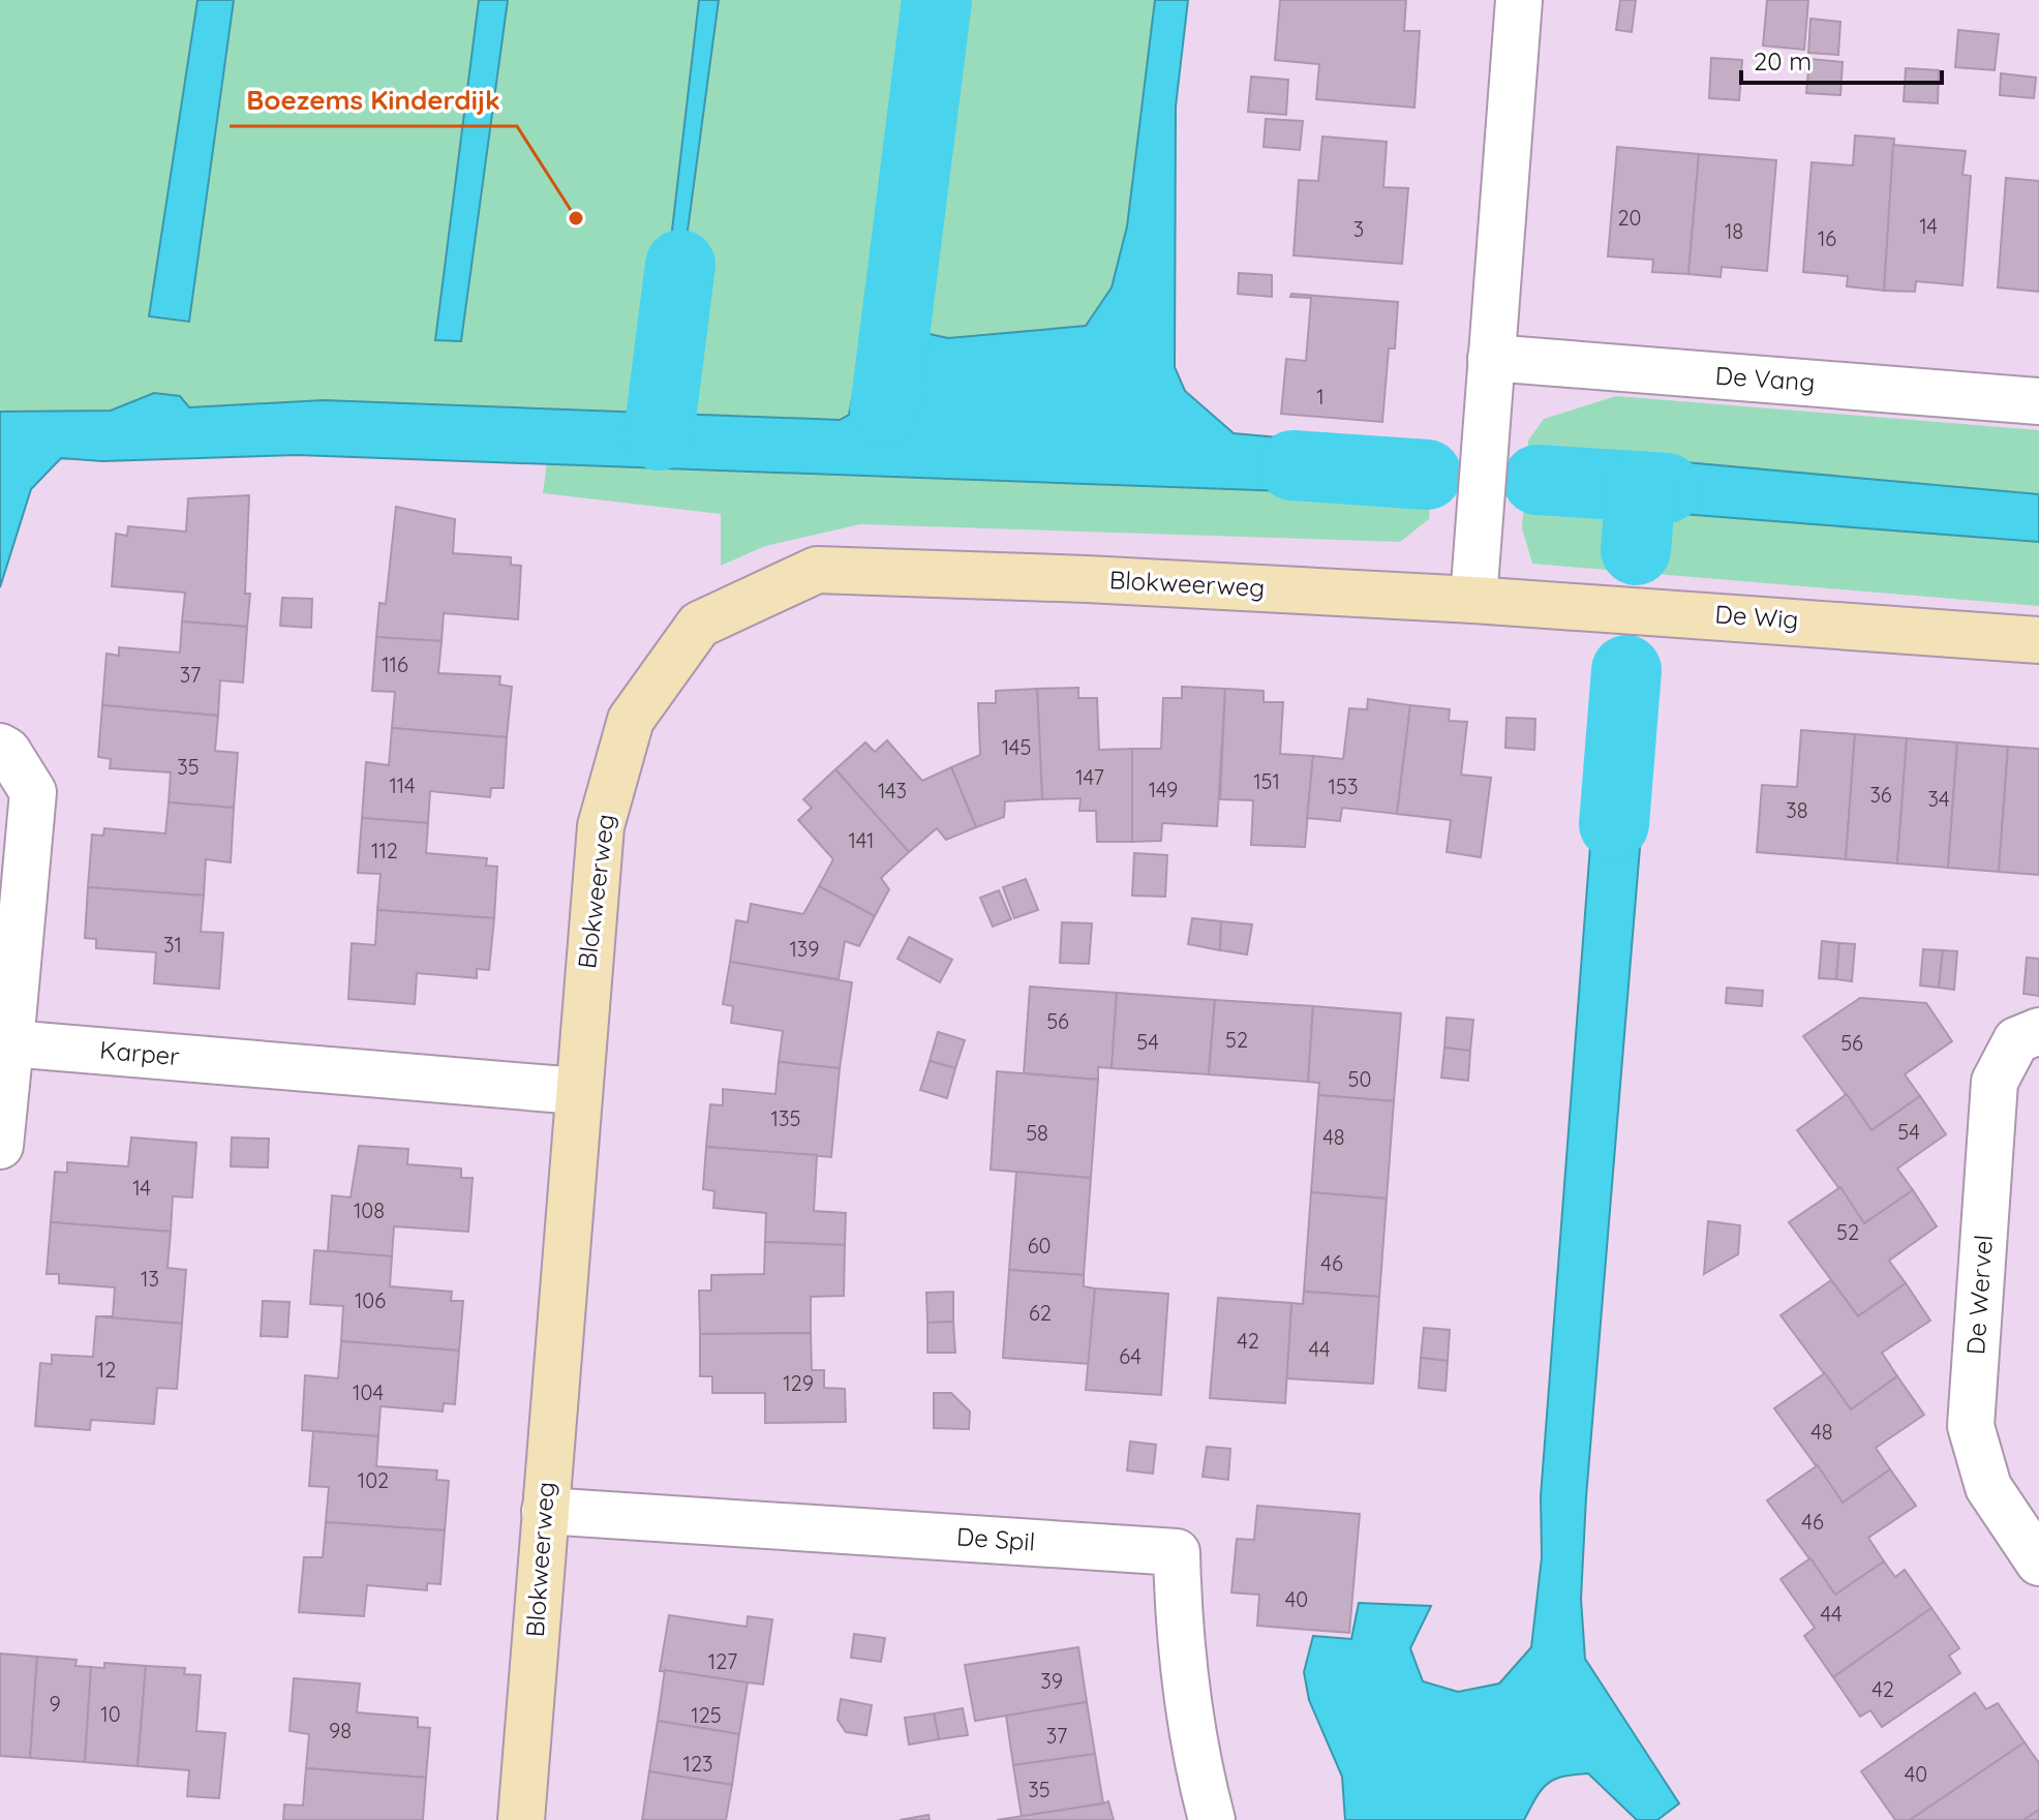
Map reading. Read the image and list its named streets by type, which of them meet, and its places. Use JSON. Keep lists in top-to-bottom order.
{
  "streets": {
    "street": [
      "De Vang",
      "Blokweerweg",
      "De Wig",
      "Karper",
      "De Wervel",
      "De Spil"
    ]
  },
  "crossings": [
    ["Blokweerweg", "De Wig"],
    ["Blokweerweg", "Karper"],
    ["Blokweerweg", "De Spil"]
  ],
  "places": ["Boezems Kinderdijk"],
  "house_numbers": [
    "20",
    "14",
    "3",
    "18",
    "16",
    "1",
    "116",
    "37",
    "145",
    "35",
    "147",
    "151",
    "114",
    "153",
    "149",
    "143",
    "36",
    "34",
    "38",
    "141",
    "112",
    "31",
    "139",
    "56",
    "52",
    "54",
    "56",
    "50",
    "135",
    "54",
    "58",
    "48",
    "14",
    "108",
    "52",
    "60",
    "46",
    "13",
    "106",
    "62",
    "42",
    "44",
    "64",
    "12",
    "129",
    "104",
    "48",
    "102",
    "46",
    "40",
    "44",
    "127",
    "39",
    "42",
    "9",
    "10",
    "125",
    "98",
    "37",
    "123",
    "40",
    "35"
  ],
  "scale_bar": "20 m"
}
